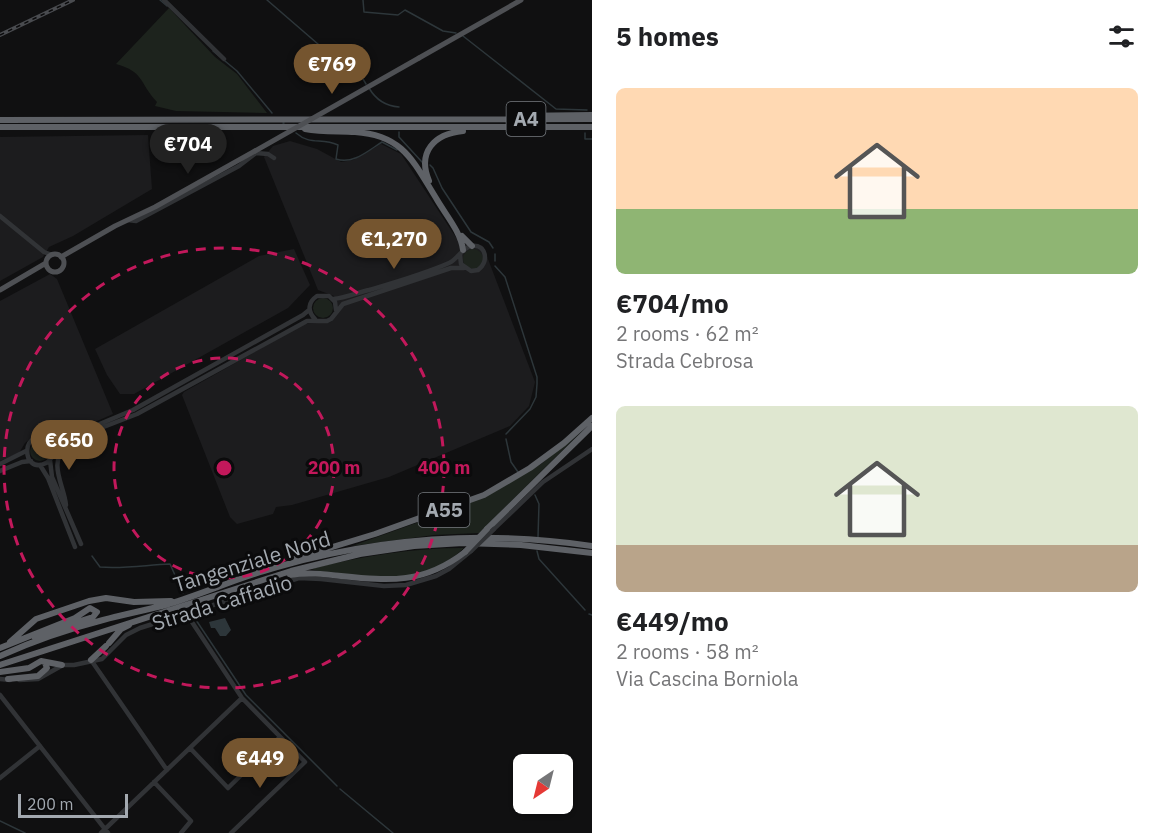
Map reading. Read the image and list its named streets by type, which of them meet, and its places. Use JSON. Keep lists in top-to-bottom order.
{
  "streets": {
    "highway": ["A4", "A55", "Tangenziale Nord"],
    "street": ["Strada Caffadio"]
  },
  "crossings": [
    ["A55", "Tangenziale Nord"],
    ["A55", "Strada Caffadio"]
  ],
  "scale_bar": "200 m",
  "north": "bottom left",
  "page": {
    "heading": "5 homes",
    "price": [
      "€769",
      "€704",
      "€1,270",
      "€650",
      "€449"
    ],
    "list": [
      {
        "name": "€704/mo",
        "note": "2 rooms · 62 m² · Strada Cebrosa"
      },
      {
        "name": "€449/mo",
        "note": "2 rooms · 58 m² · Via Cascina Borniola"
      }
    ],
    "scale": "200 m"
  },
  "rings": ["200 m", "400 m"]
}
